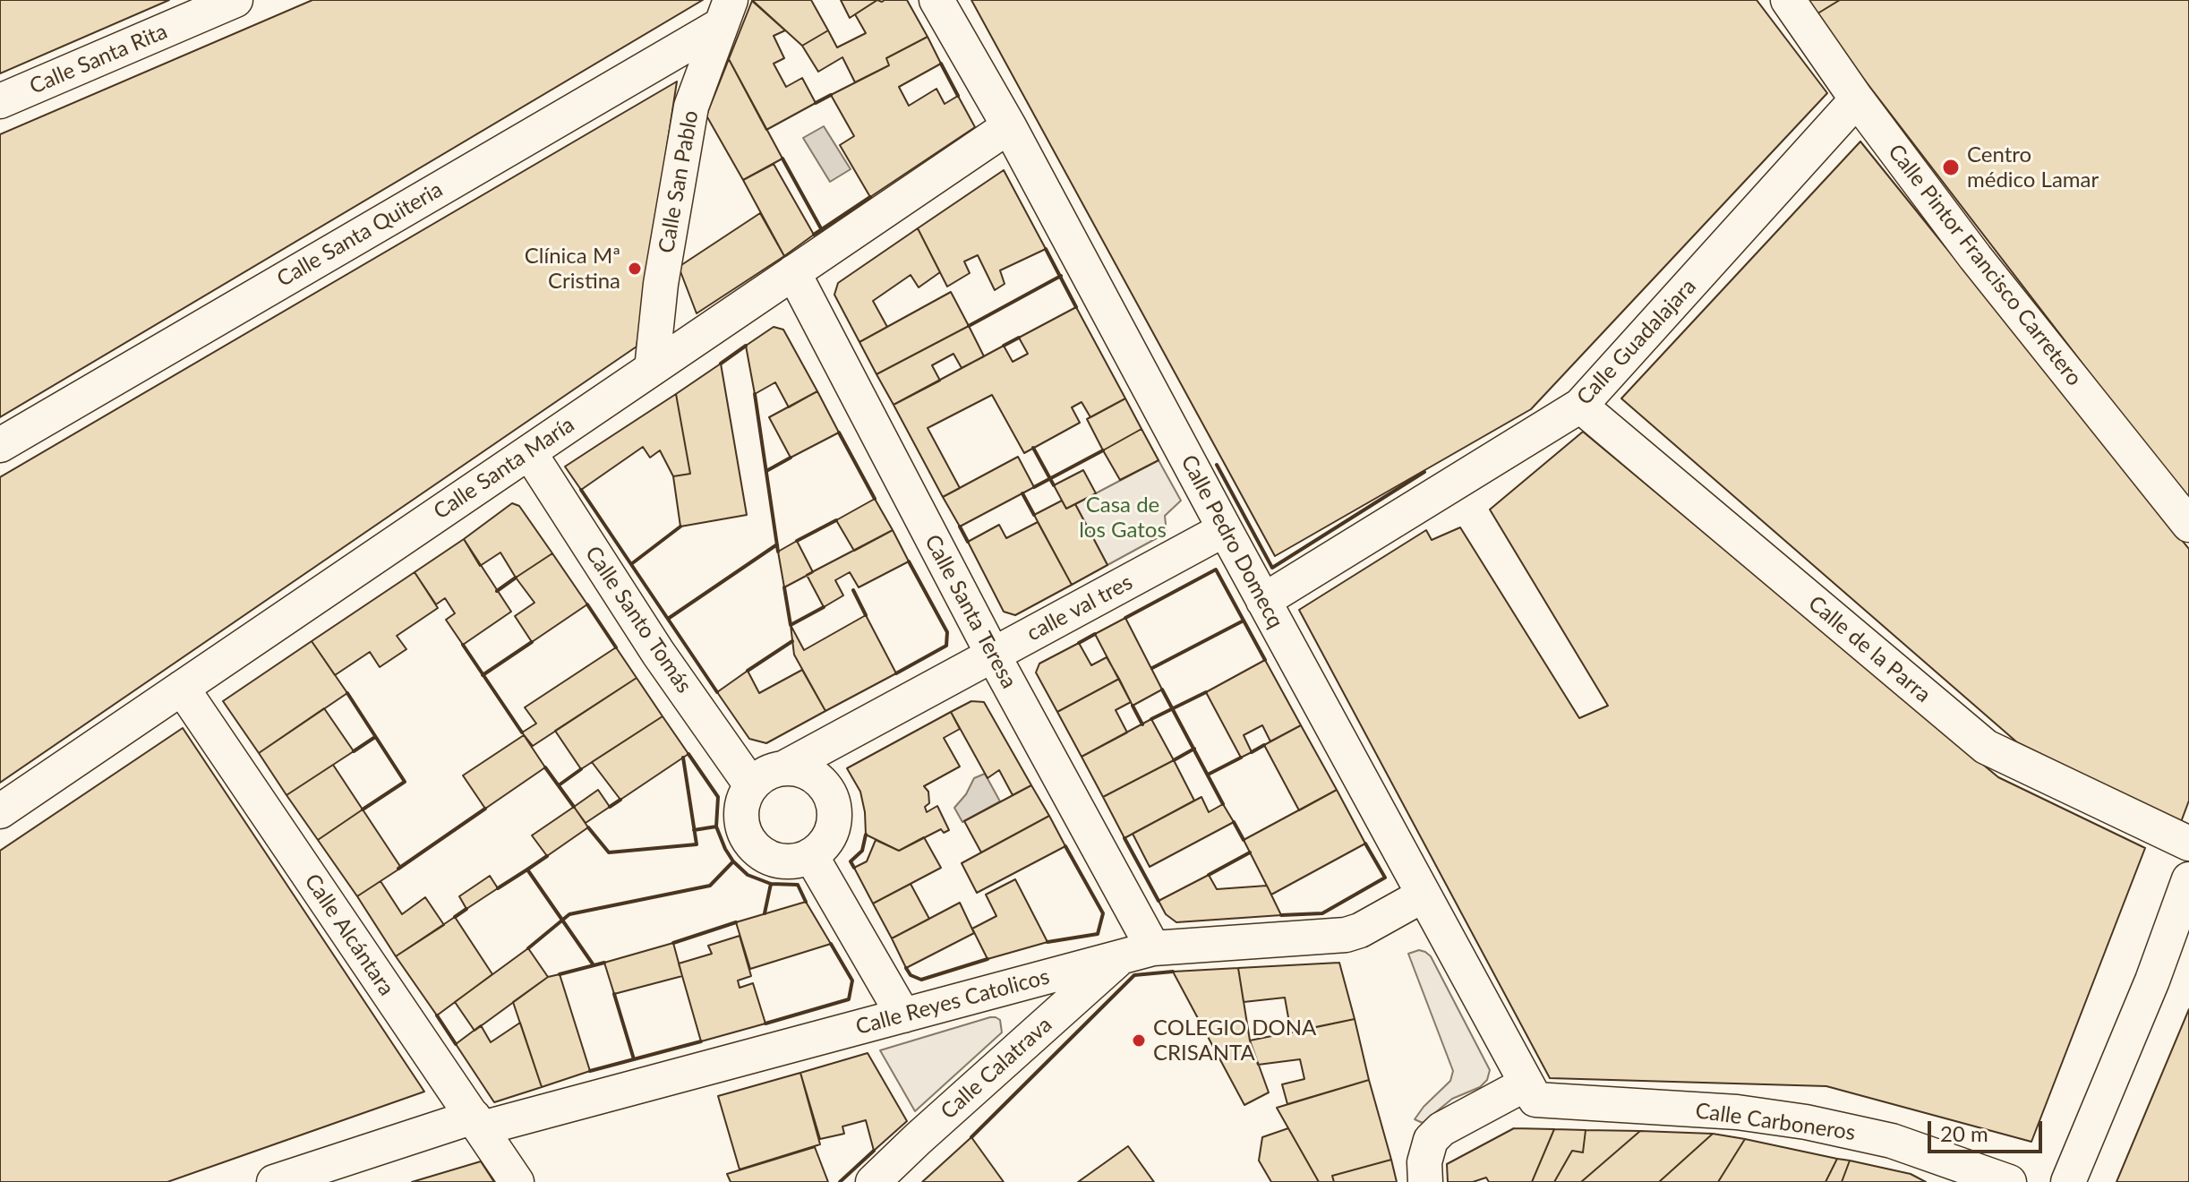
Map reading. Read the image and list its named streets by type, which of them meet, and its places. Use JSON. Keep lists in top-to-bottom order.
{
  "streets": {
    "street": [
      "Calle Santa Rita",
      "Calle San Pablo",
      "Calle Santa Quiteria",
      "Calle Pintor Francisco Carretero",
      "Calle Guadalajara",
      "Calle Santa María",
      "Calle Pedro Domecq",
      "calle val tres",
      "Calle Santa Teresa",
      "Calle Santo Tomás",
      "Calle de la Parra",
      "Calle Alcántara",
      "Calle Reyes Catolicos",
      "Calle Calatrava",
      "Calle Carboneros"
    ]
  },
  "crossings": [
    ["Calle San Pablo", "Calle Santa Quiteria"],
    ["Calle San Pablo", "Calle Santa María"],
    ["Calle Pintor Francisco Carretero", "Calle Guadalajara"],
    ["Calle Guadalajara", "Calle Pedro Domecq"],
    ["Calle Guadalajara", "Calle de la Parra"],
    ["Calle Santa María", "Calle Pedro Domecq"],
    ["Calle Santa María", "Calle Santa Teresa"],
    ["Calle Santa María", "Calle Santo Tomás"],
    ["Calle Santa María", "Calle Alcántara"],
    ["Calle Pedro Domecq", "calle val tres"],
    ["Calle Pedro Domecq", "Calle Reyes Catolicos"],
    ["Calle Pedro Domecq", "Calle Carboneros"],
    ["calle val tres", "Calle Santa Teresa"],
    ["calle val tres", "Calle Santo Tomás"],
    ["Calle Santa Teresa", "Calle Reyes Catolicos"],
    ["Calle Alcántara", "Calle Reyes Catolicos"],
    ["Calle Reyes Catolicos", "Calle Calatrava"]
  ],
  "parks": ["Casa de los Gatos"],
  "places": ["Centro médico Lamar", "Clínica Mª Cristina", "COLEGIO DONA CRISANTA"],
  "scale_bar": "20 m"
}
